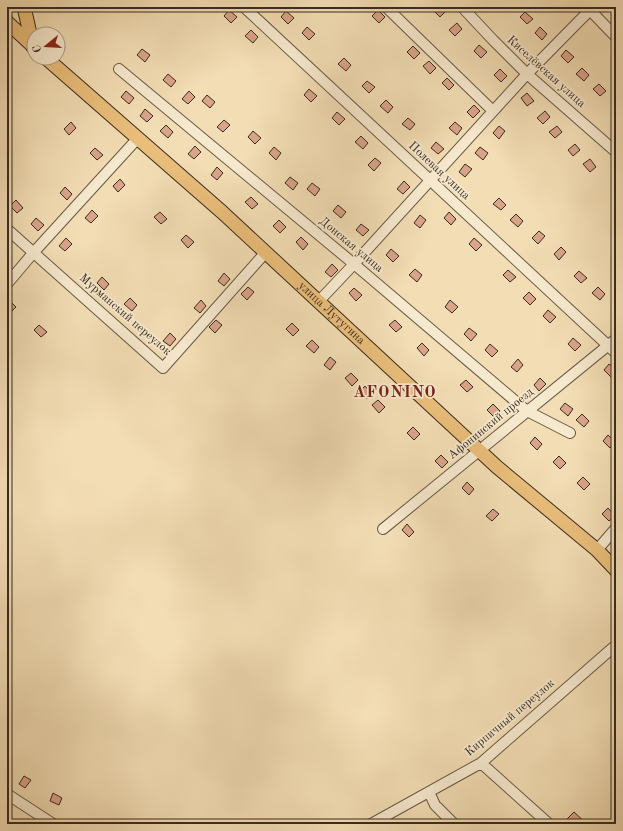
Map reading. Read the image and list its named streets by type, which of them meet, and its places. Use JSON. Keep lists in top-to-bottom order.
{
  "streets": {
    "main road": ["улица Лутугина"],
    "street": [
      "Киселёвская улица",
      "Полевая улица",
      "Донская улица",
      "Мурманский переулок",
      "Афонинский проезд",
      "Кирпичный переулок"
    ]
  },
  "crossings": [
    ["Полевая улица", "Афонинский проезд"],
    ["Донская улица", "Афонинский проезд"],
    ["улица Лутугина", "Мурманский переулок"],
    ["улица Лутугина", "Афонинский проезд"]
  ],
  "districts": ["AFONINO"],
  "north": "left"
}
